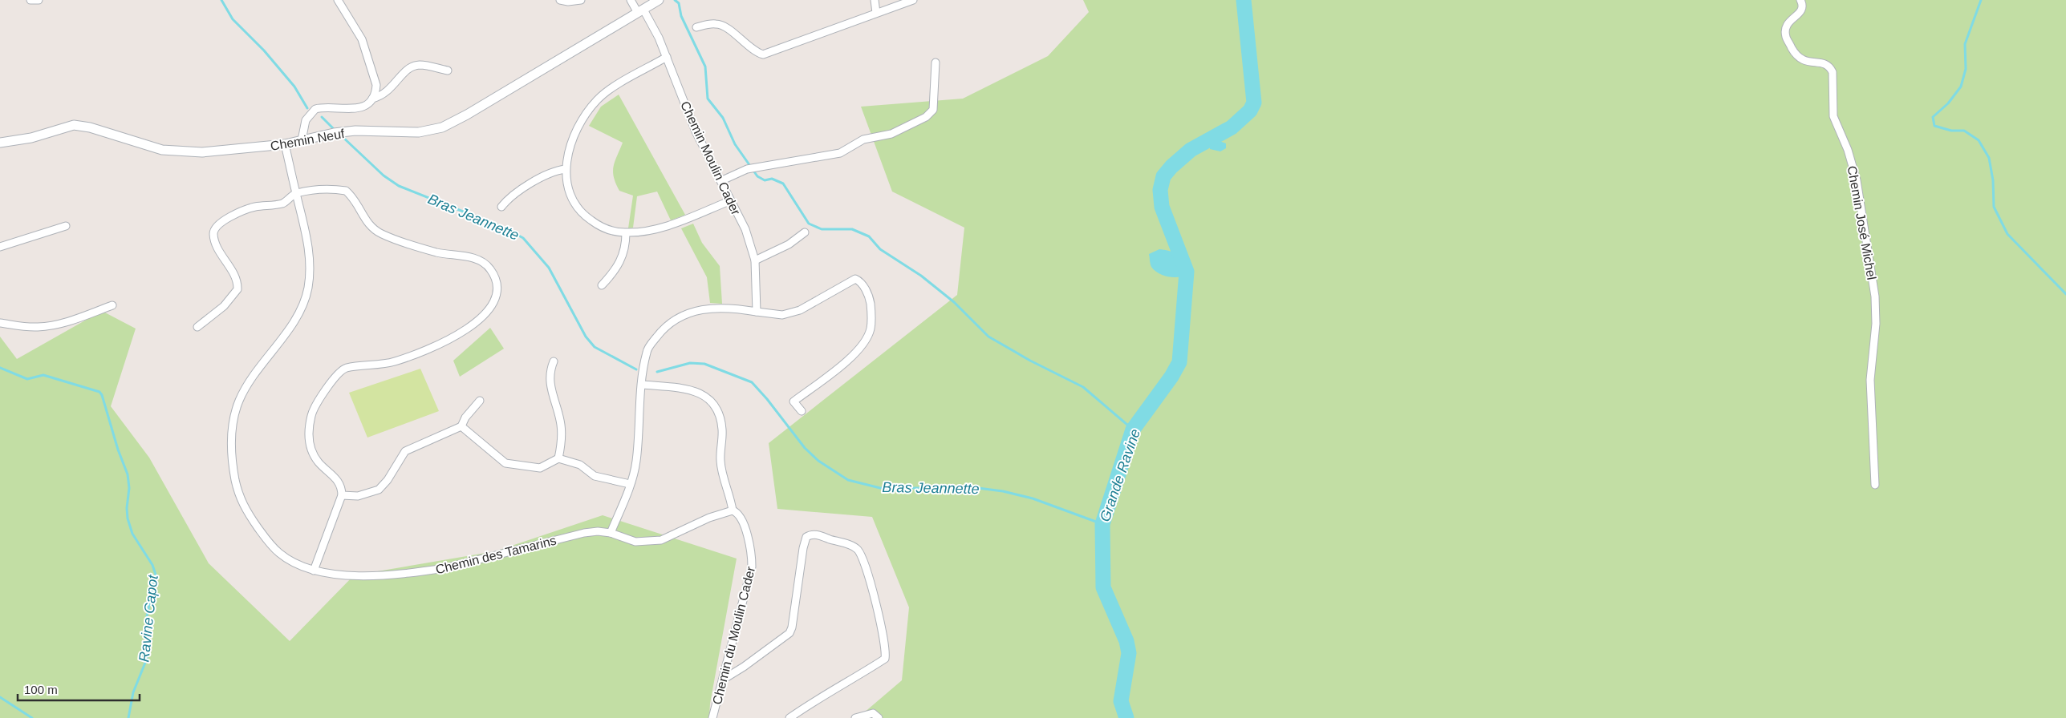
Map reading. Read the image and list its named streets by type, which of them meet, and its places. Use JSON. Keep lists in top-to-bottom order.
{
  "streets": {
    "street": [
      "Chemin Neuf",
      "Chemin Moulin Cader",
      "Chemin José Michel",
      "Chemin des Tamarins",
      "Chemin du Moulin Cader"
    ]
  },
  "crossings": [
    ["Chemin Neuf", "Chemin Moulin Cader"],
    ["Chemin Neuf", "Chemin des Tamarins"],
    ["Chemin des Tamarins", "Chemin du Moulin Cader"]
  ],
  "water": ["Bras Jeannette", "Grande Ravine", "Ravine Capot"],
  "scale_bar": "100 m"
}
